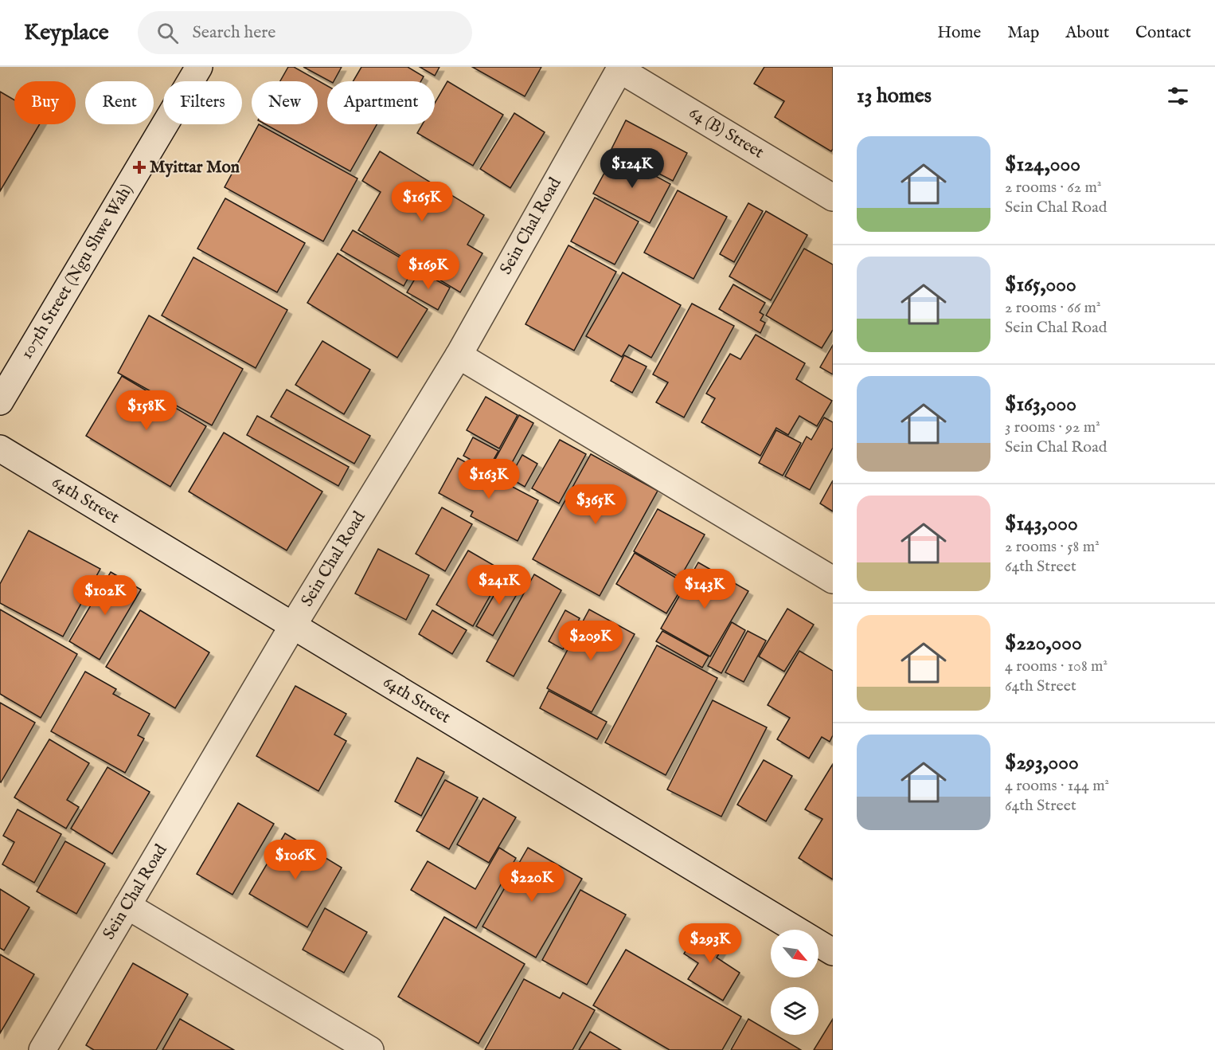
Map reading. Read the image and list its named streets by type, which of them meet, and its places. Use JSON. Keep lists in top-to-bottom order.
{
  "streets": {
    "street": [
      "64 (B) Street",
      "Sein Chal Road",
      "107th Street (Ngu Shwe Wah)",
      "64th Street"
    ]
  },
  "crossings": [
    ["64 (B) Street", "Sein Chal Road"],
    ["Sein Chal Road", "64th Street"]
  ],
  "places": {
    "health": ["Myittar Mon"]
  },
  "north": "bottom right",
  "page": {
    "header": "Keyplace",
    "search": "Search here",
    "nav": [
      "Home",
      "Map",
      "About",
      "Contact"
    ],
    "heading": "13 homes",
    "chip": [
      "Buy",
      "Rent",
      "Filters",
      "New",
      "Apartment"
    ],
    "list": [
      {
        "name": "$124,000",
        "note": "2 rooms · 62 m² · Sein Chal Road"
      },
      {
        "name": "$165,000",
        "note": "2 rooms · 66 m² · Sein Chal Road"
      },
      {
        "name": "$163,000",
        "note": "3 rooms · 92 m² · Sein Chal Road"
      },
      {
        "name": "$143,000",
        "note": "2 rooms · 58 m² · 64th Street"
      },
      {
        "name": "$220,000",
        "note": "4 rooms · 108 m² · 64th Street"
      },
      {
        "name": "$293,000",
        "note": "4 rooms · 144 m² · 64th Street"
      }
    ],
    "price": [
      "$124K",
      "$165K",
      "$169K",
      "$158K",
      "$163K",
      "$365K",
      "$241K",
      "$143K",
      "$102K",
      "$209K",
      "$106K",
      "$220K",
      "$293K"
    ]
  }
}
